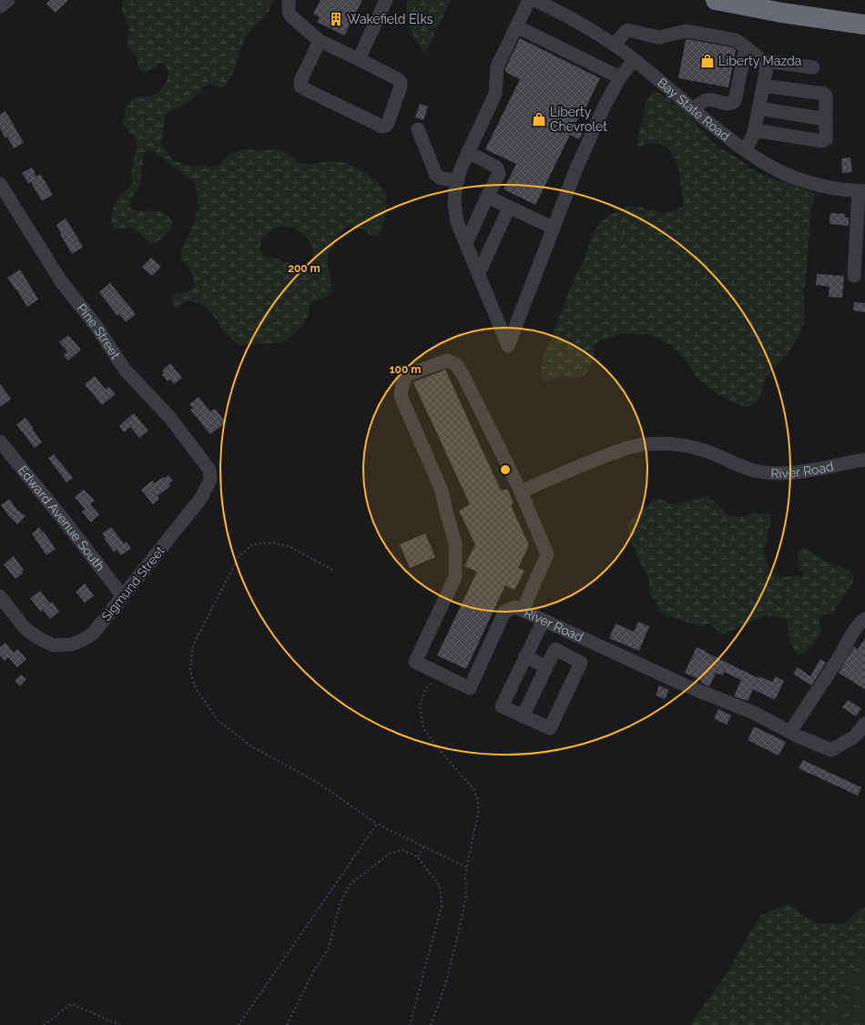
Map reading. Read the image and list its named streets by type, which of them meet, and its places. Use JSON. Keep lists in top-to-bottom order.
{
  "streets": {
    "street": [
      "Bay State Road",
      "Pine Street",
      "River Road",
      "Edward Avenue South",
      "Sigmund Street"
    ]
  },
  "crossings": [
    ["Pine Street", "Sigmund Street"],
    ["Edward Avenue South", "Sigmund Street"]
  ],
  "places": {
    "building": ["Wakefield Elks"],
    "shop": ["Liberty Mazda", "Liberty Chevrolet"]
  },
  "rings": ["200 m", "100 m"]
}
